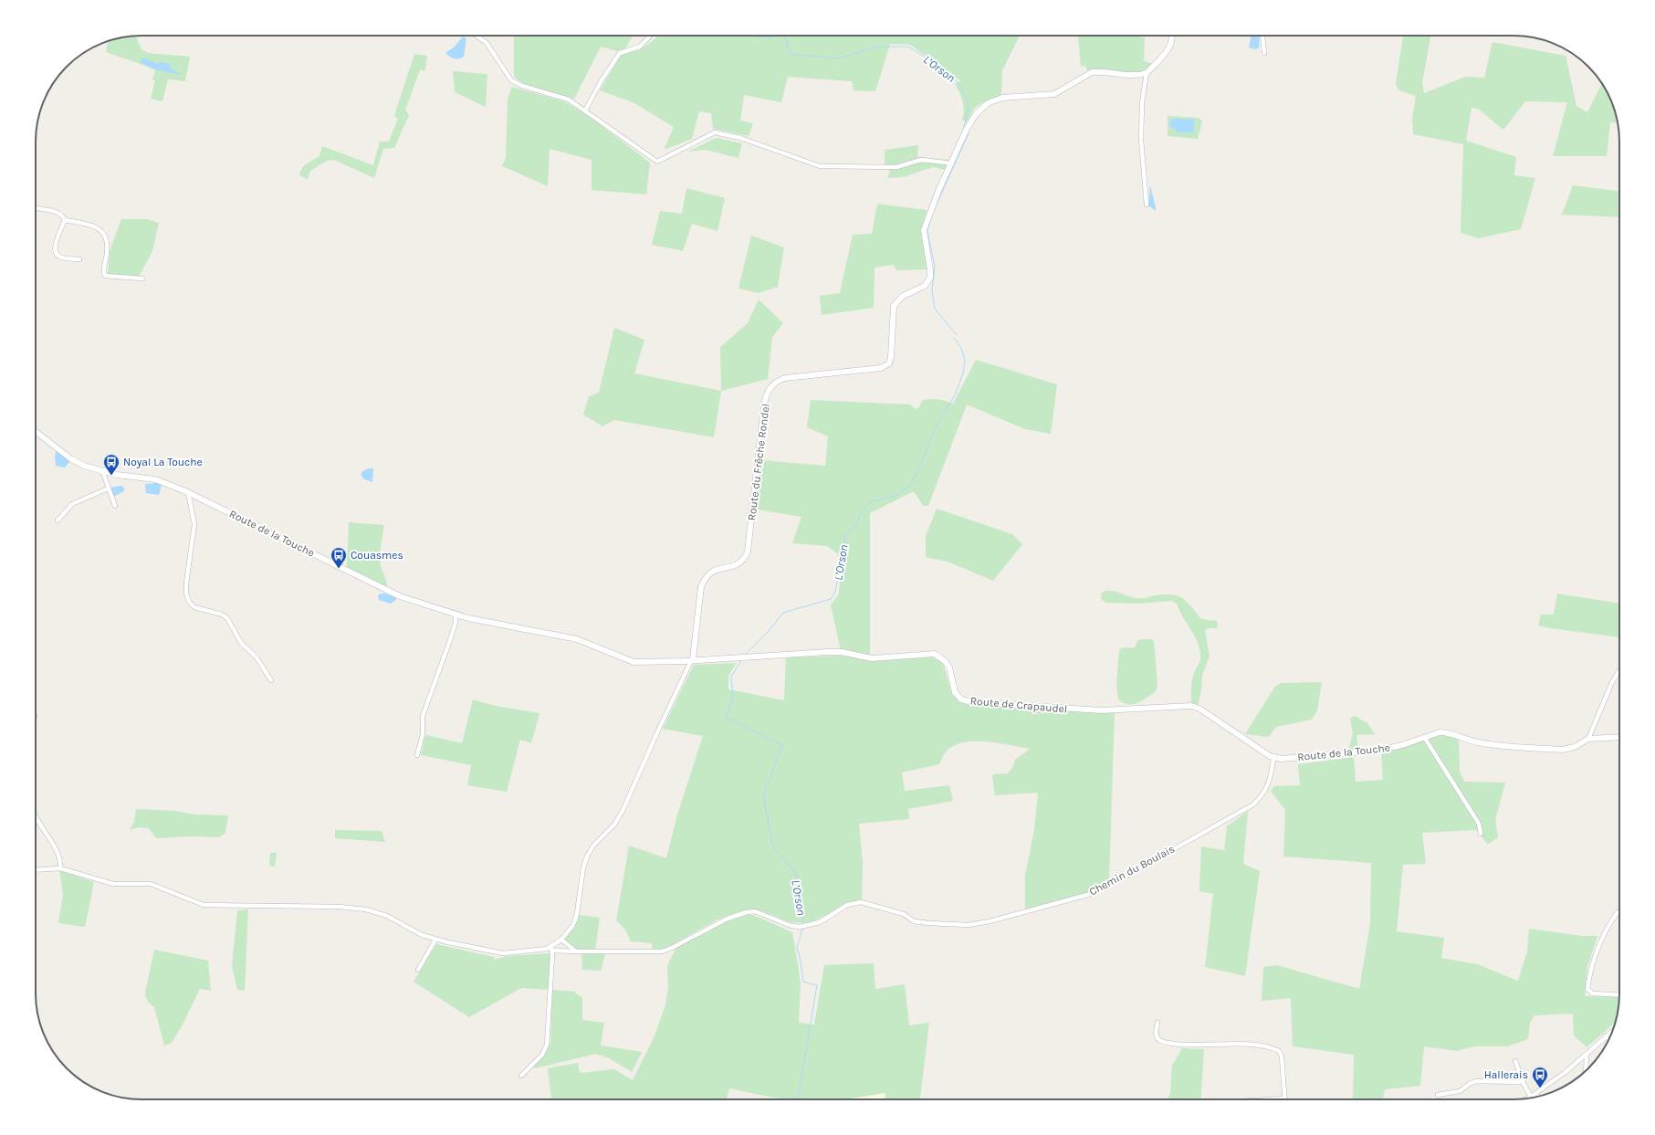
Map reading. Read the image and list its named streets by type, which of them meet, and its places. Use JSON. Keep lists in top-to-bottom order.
{
  "streets": {
    "street": [
      "Route du Frêche Rondel",
      "Route de la Touche",
      "Route de Crapaudel",
      "Chemin du Boulais"
    ]
  },
  "crossings": [
    ["Route du Frêche Rondel", "Route de la Touche"],
    ["Route du Frêche Rondel", "Route de Crapaudel"],
    ["Route de la Touche", "Route de Crapaudel"],
    ["Route de la Touche", "Chemin du Boulais"],
    ["Route de Crapaudel", "Chemin du Boulais"]
  ],
  "water": ["L’Orson"],
  "places": {
    "bus stop": ["Noyal La Touche", "Couasmes", "Hallerais"]
  }
}
